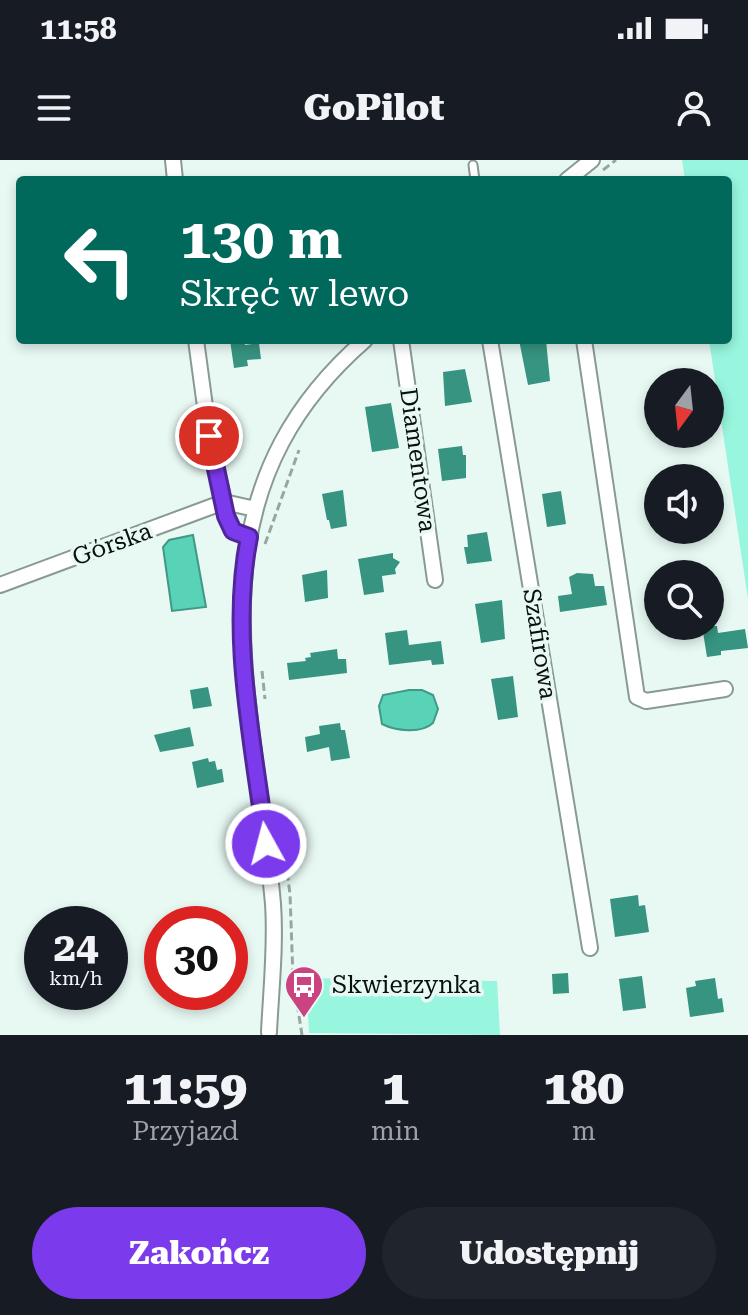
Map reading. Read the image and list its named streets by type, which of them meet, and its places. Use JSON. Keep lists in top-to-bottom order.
{
  "streets": {
    "street": ["Diamentowa", "Górska", "Szafirowa"]
  },
  "places": {
    "bus stop": ["Skwierzynka"]
  },
  "north": "bottom",
  "page": {
    "status": "11:58",
    "header": "GoPilot",
    "turn": ["130 m", "Skręć w lewo"],
    "speed": "24 km/h",
    "limit": "30",
    "eta": [
      "11:59",
      "Przyjazd",
      "1",
      "min",
      "180",
      "m"
    ],
    "buttons": ["Zakończ", "Udostępnij"]
  }
}
